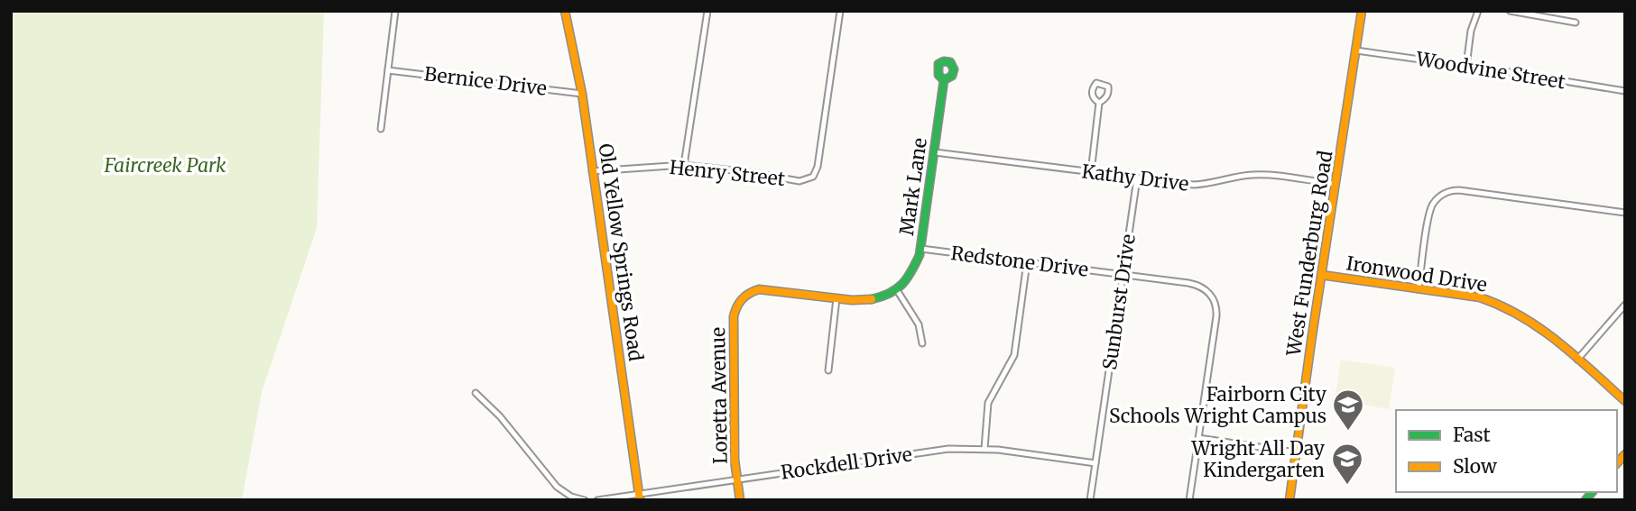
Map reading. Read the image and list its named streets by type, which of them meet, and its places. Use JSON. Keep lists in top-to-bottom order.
{
  "streets": {
    "street": [
      "Woodvine Street",
      "Bernice Drive",
      "Henry Street",
      "Kathy Drive",
      "Mark Lane",
      "Old Yellow Springs Road",
      "West Funderburg Road",
      "Redstone Drive",
      "Ironwood Drive",
      "Sunburst Drive",
      "Loretta Avenue",
      "Rockdell Drive"
    ]
  },
  "crossings": [
    ["Woodvine Street", "West Funderburg Road"],
    ["Bernice Drive", "Old Yellow Springs Road"],
    ["Henry Street", "Old Yellow Springs Road"],
    ["Kathy Drive", "Mark Lane"],
    ["Kathy Drive", "West Funderburg Road"],
    ["Kathy Drive", "Sunburst Drive"],
    ["Mark Lane", "Redstone Drive"],
    ["Old Yellow Springs Road", "Rockdell Drive"],
    ["West Funderburg Road", "Ironwood Drive"],
    ["Redstone Drive", "Sunburst Drive"],
    ["Sunburst Drive", "Rockdell Drive"],
    ["Loretta Avenue", "Rockdell Drive"]
  ],
  "parks": ["Faircreek Park"],
  "places": {
    "school or university": ["Fairborn City Schools Wright Campus", "Wright All Day Kindergarten"]
  },
  "legend": ["Fast", "Slow"]
}
